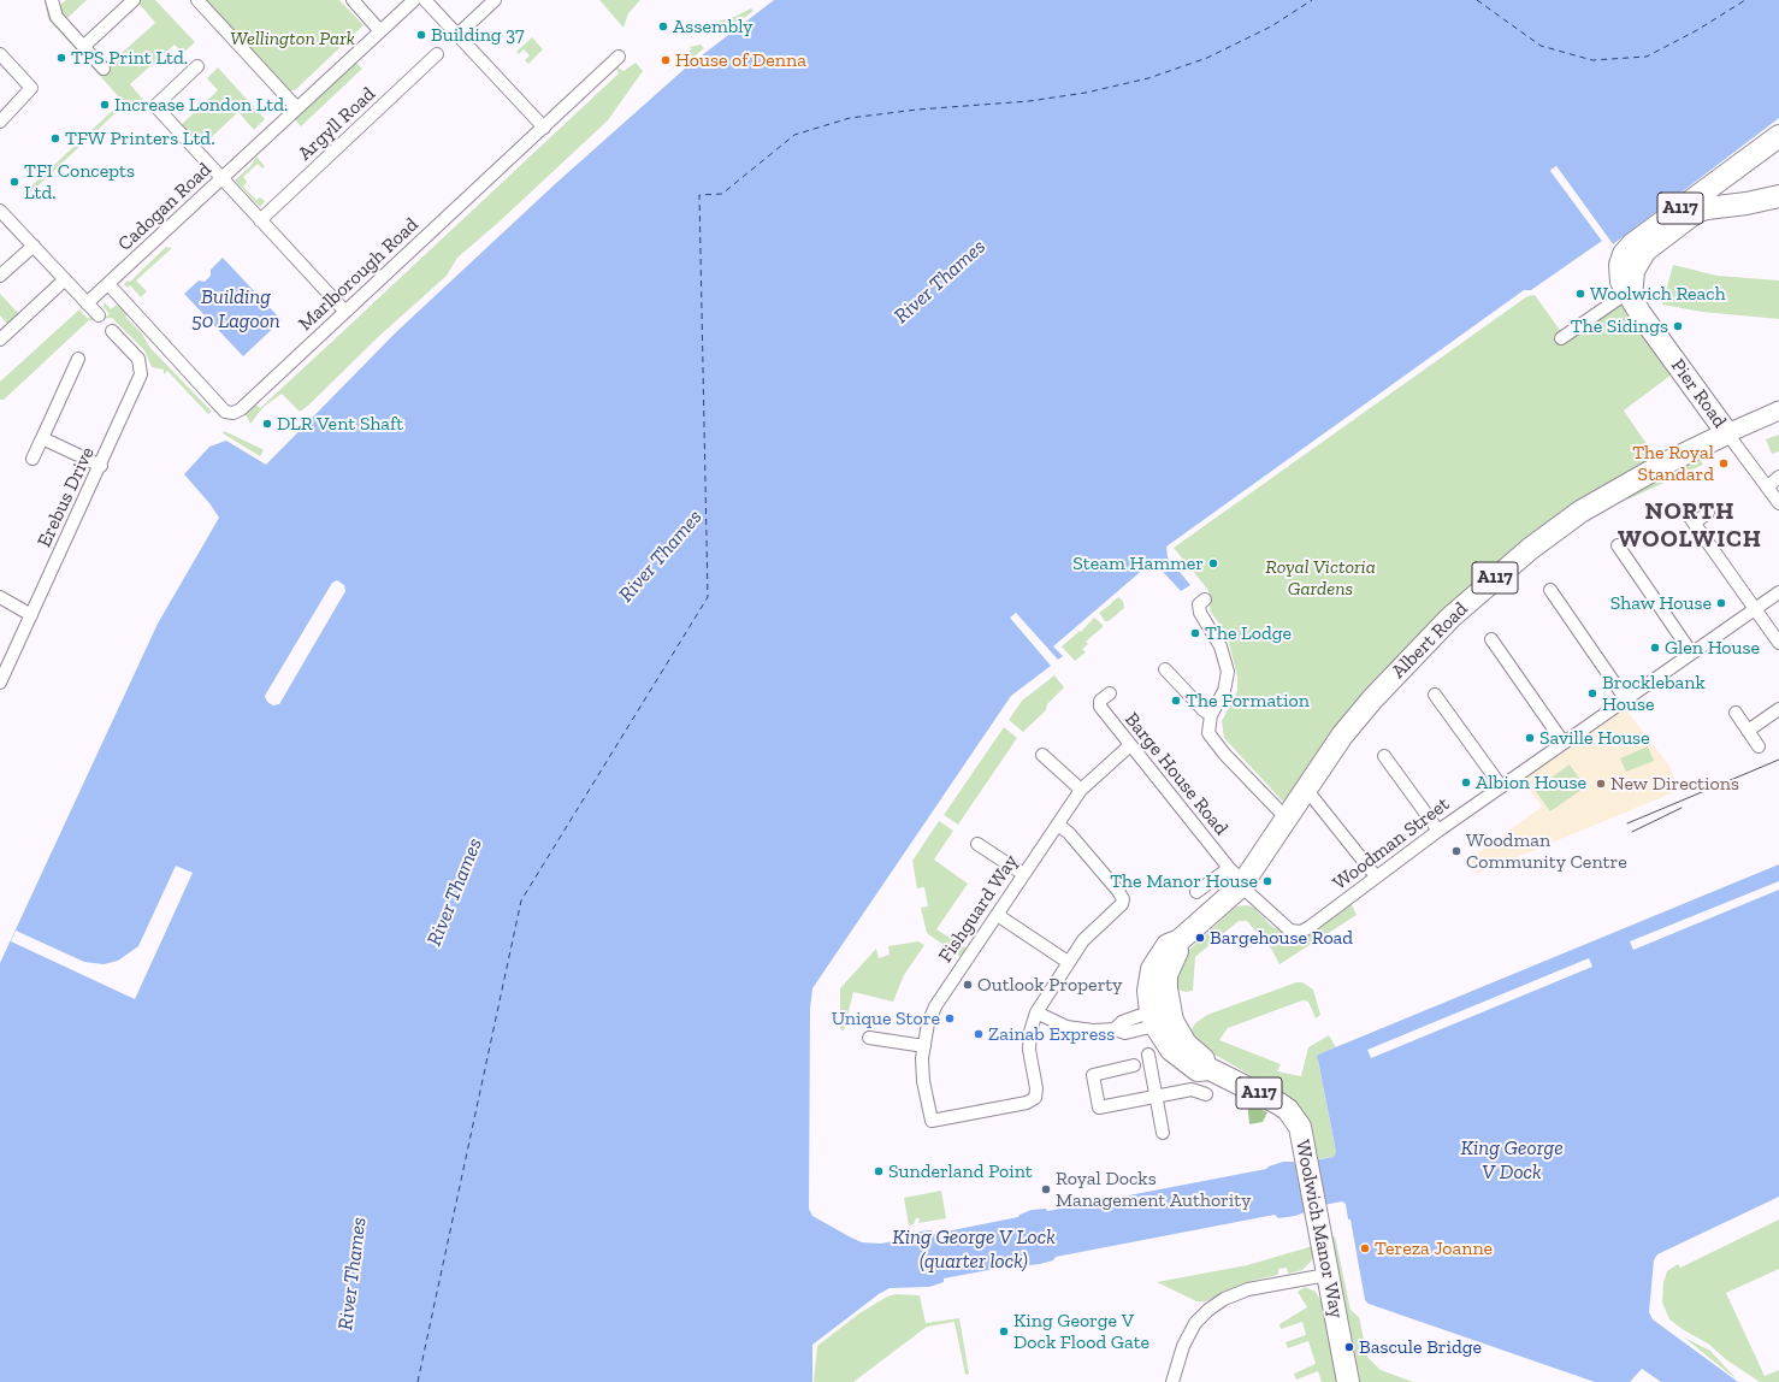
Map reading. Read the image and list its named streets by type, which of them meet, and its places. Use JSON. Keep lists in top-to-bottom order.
{
  "streets": {
    "highway": [
      "A117",
      "Pier Road",
      "Albert Road",
      "Woolwich Manor Way"
    ],
    "street": [
      "Argyll Road",
      "Cadogan Road",
      "Marlborough Road",
      "Erebus Drive",
      "Barge House Road",
      "Woodman Street",
      "Fishguard Way"
    ]
  },
  "crossings": [
    ["Cadogan Road", "Marlborough Road"],
    ["A117", "Pier Road"],
    ["Pier Road", "Albert Road"],
    ["Albert Road", "Barge House Road"],
    ["Albert Road", "Woodman Street"],
    ["Albert Road", "Woolwich Manor Way"],
    ["Barge House Road", "Woodman Street"],
    ["Barge House Road", "Fishguard Way"]
  ],
  "districts": ["NORTH WOOLWICH"],
  "water": [
    "River Thames",
    "Building 50 Lagoon",
    "King George V Dock",
    "King George V Lock (quarter lock)"
  ],
  "parks": ["Wellington Park", "Royal Victoria Gardens"],
  "places": [
    "Assembly",
    "Building 37",
    "TPS Print Ltd.",
    "House of Denna",
    "Increase London Ltd.",
    "TFW Printers Ltd.",
    "TFI Concepts Ltd.",
    "Woolwich Reach",
    "The Sidings",
    "DLR Vent Shaft",
    "The Royal Standard",
    "Steam Hammer",
    "Shaw House",
    "The Lodge",
    "Glen House",
    "Brocklebank House",
    "The Formation",
    "Saville House",
    "Albion House",
    "New Directions",
    "Woodman Community Centre",
    "The Manor House",
    "Bargehouse Road",
    "Outlook Property",
    "Unique Store",
    "Zainab Express",
    "Sunderland Point",
    "Royal Docks Management Authority",
    "Tereza Joanne",
    "King George V Dock Flood Gate",
    "Bascule Bridge"
  ]
}
